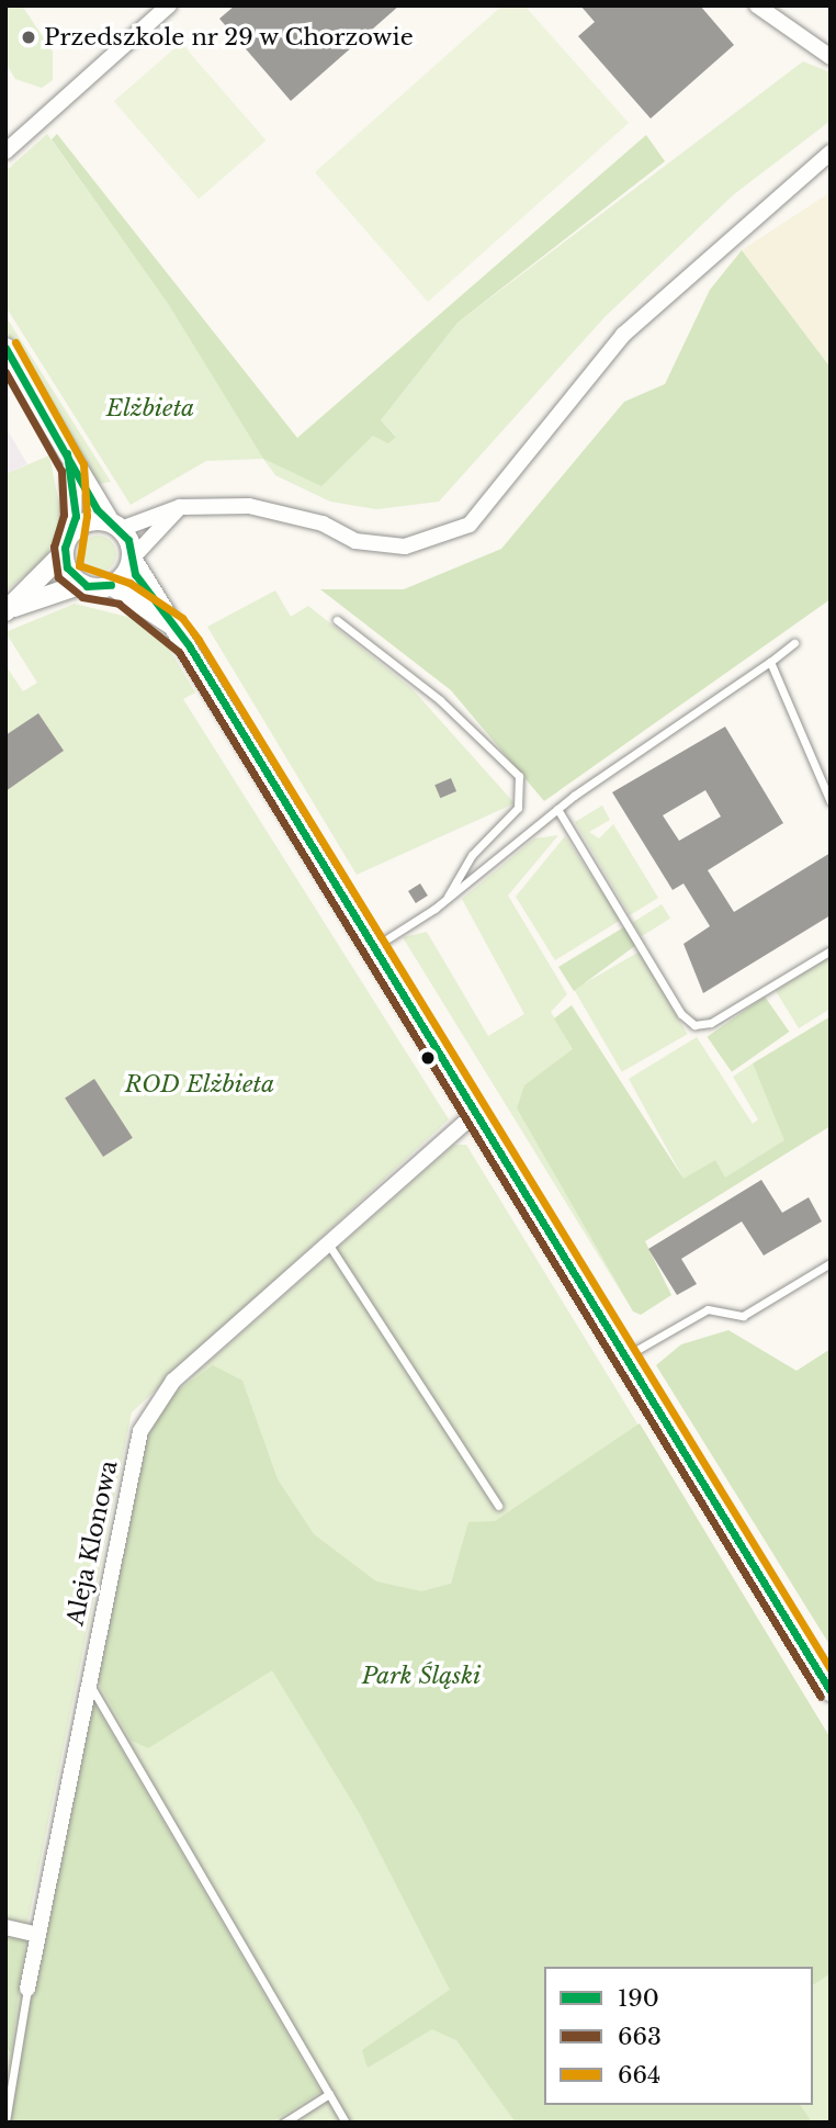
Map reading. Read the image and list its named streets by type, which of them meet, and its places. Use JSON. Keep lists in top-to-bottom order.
{
  "streets": {
    "street": ["Aleja Klonowa"]
  },
  "parks": ["Elżbieta", "ROD Elżbieta", "Park Śląski"],
  "places": ["Przedszkole nr 29 w Chorzowie"],
  "lines": ["transit line 664", "transit line 190", "transit line 663"],
  "legend": ["190", "663", "664"]
}
